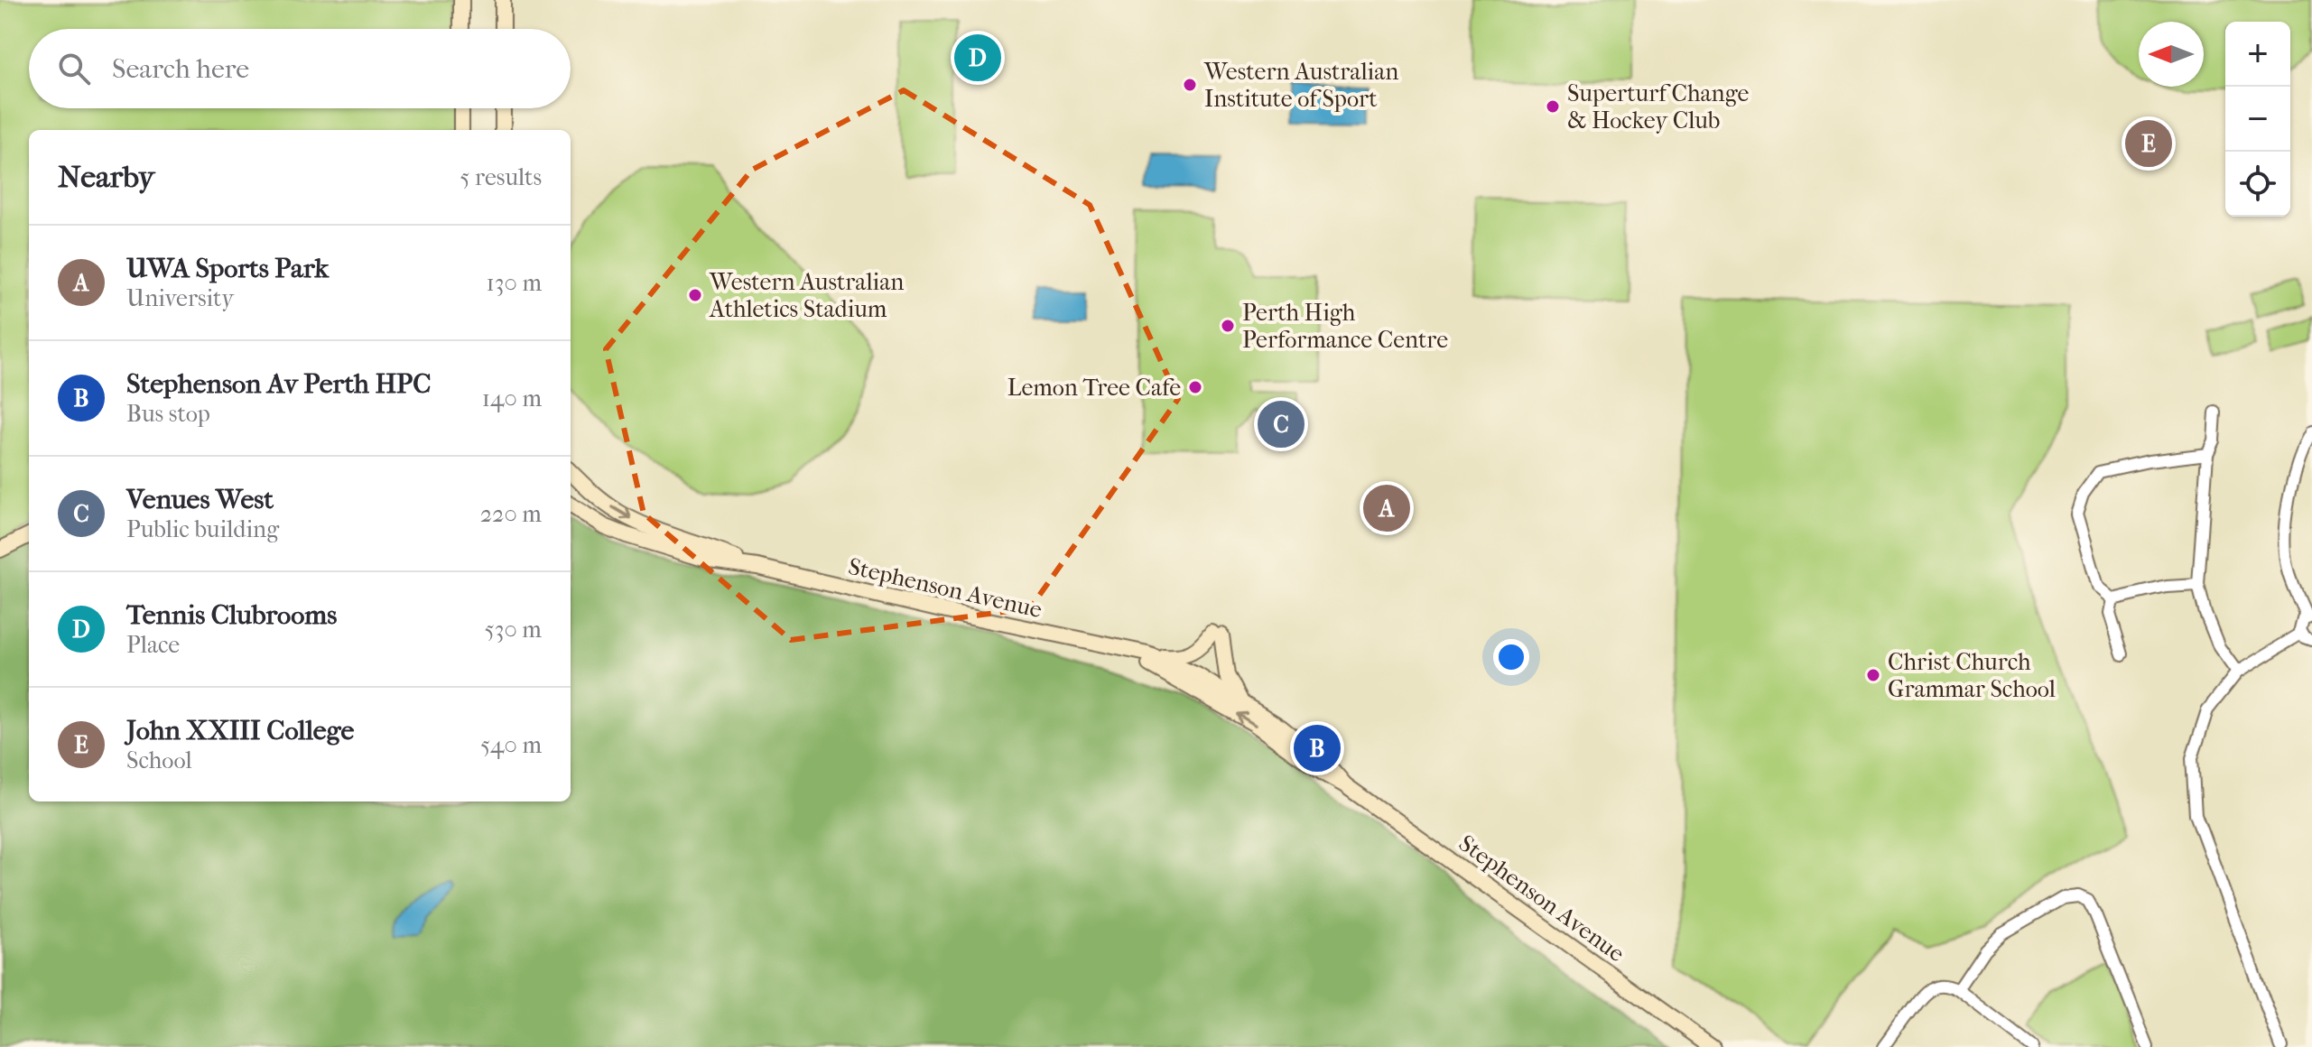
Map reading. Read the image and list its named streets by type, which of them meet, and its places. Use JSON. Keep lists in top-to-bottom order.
{
  "streets": {
    "main road": ["Stephenson Avenue"]
  },
  "places": [
    "Western Australian Institute of Sport",
    "Superturf Change & Hockey Club",
    "Western Australian Athletics Stadium",
    "Perth High Performance Centre",
    "Lemon Tree Cafe",
    "Christ Church Grammar School"
  ],
  "north": "left",
  "page": {
    "map_buttons": ["+", "−"],
    "search": "Search here",
    "pins": [
      "D",
      "E",
      "C",
      "A",
      "B"
    ],
    "heading": ["Nearby", "5 results"],
    "list": [
      {
        "mark": "A",
        "name": "UWA Sports Park",
        "note": "University",
        "value": "130 m"
      },
      {
        "mark": "B",
        "name": "Stephenson Av Perth HPC",
        "note": "Bus stop",
        "value": "140 m"
      },
      {
        "mark": "C",
        "name": "Venues West",
        "note": "Public building",
        "value": "220 m"
      },
      {
        "mark": "D",
        "name": "Tennis Clubrooms",
        "note": "Place",
        "value": "530 m"
      },
      {
        "mark": "E",
        "name": "John XXIII College",
        "note": "School",
        "value": "540 m"
      }
    ]
  }
}
